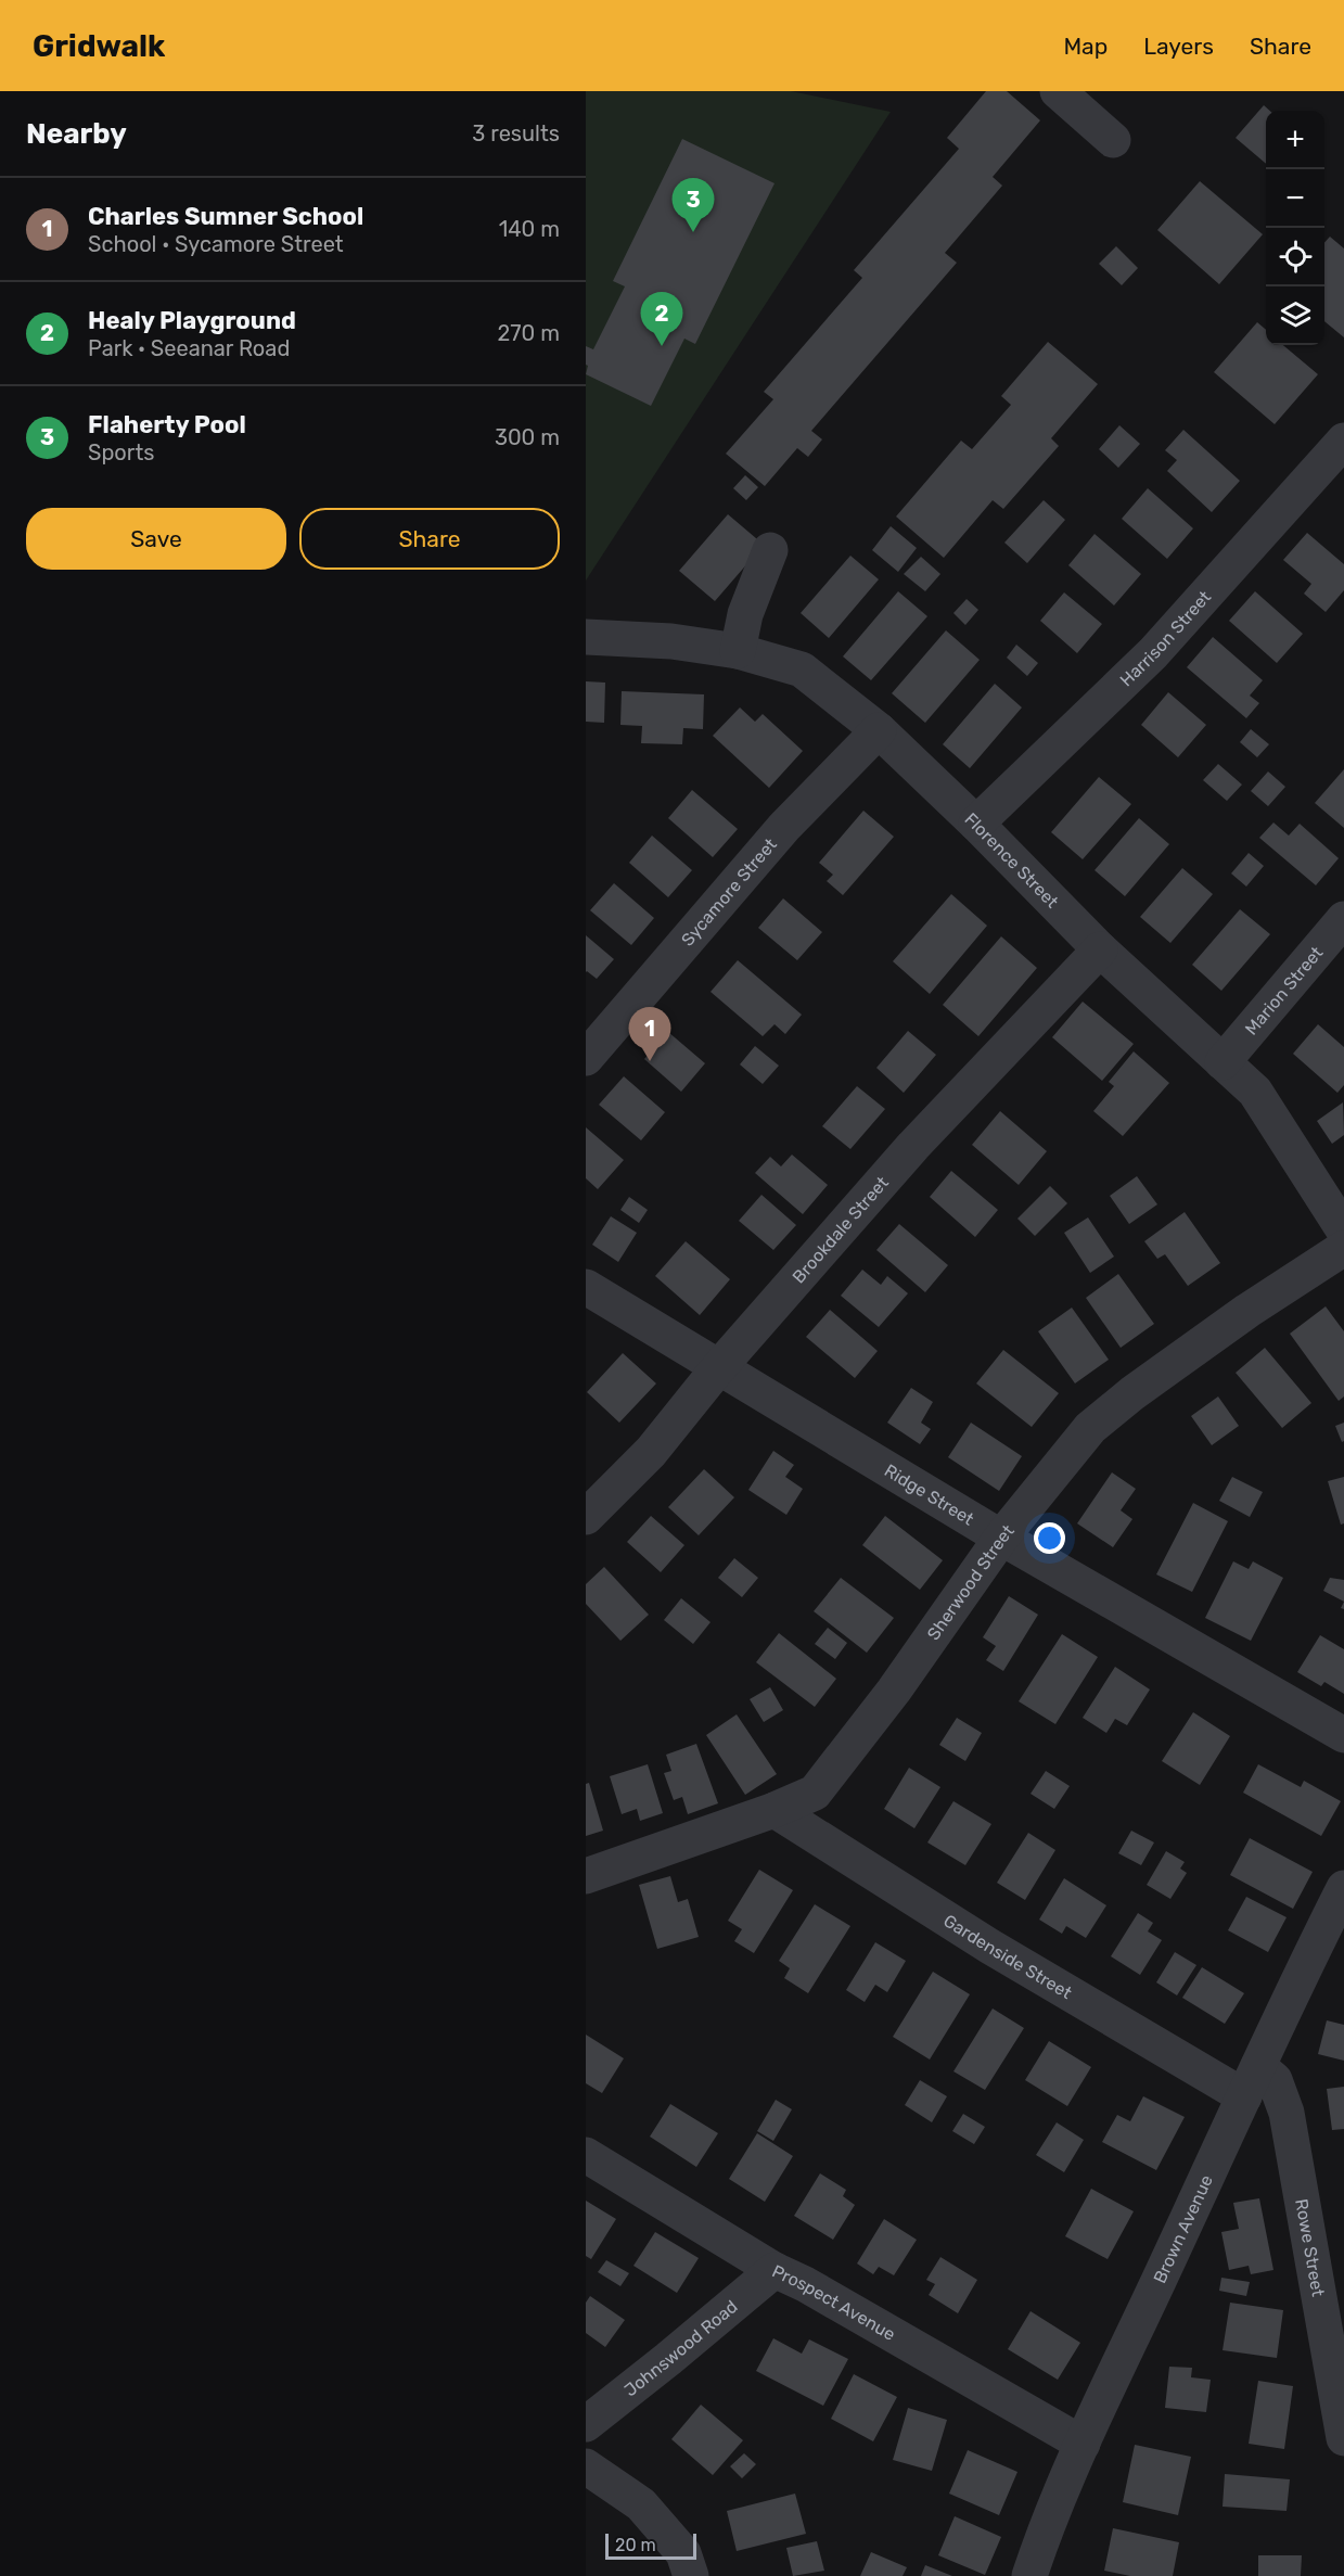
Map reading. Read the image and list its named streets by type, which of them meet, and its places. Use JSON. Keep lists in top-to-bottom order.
{
  "streets": {
    "street": [
      "Harrison Street",
      "Florence Street",
      "Sycamore Street",
      "Marion Street",
      "Brookdale Street",
      "Ridge Street",
      "Sherwood Street",
      "Gardenside Street",
      "Brown Avenue",
      "Rowe Street",
      "Prospect Avenue",
      "Johnswood Road"
    ]
  },
  "crossings": [
    ["Harrison Street", "Florence Street"],
    ["Florence Street", "Sycamore Street"],
    ["Florence Street", "Marion Street"],
    ["Florence Street", "Brookdale Street"],
    ["Brookdale Street", "Ridge Street"],
    ["Ridge Street", "Sherwood Street"],
    ["Sherwood Street", "Gardenside Street"],
    ["Gardenside Street", "Brown Avenue"],
    ["Gardenside Street", "Rowe Street"],
    ["Brown Avenue", "Rowe Street"],
    ["Brown Avenue", "Prospect Avenue"],
    ["Prospect Avenue", "Johnswood Road"]
  ],
  "scale_bar": "20 m",
  "page": {
    "header": "Gridwalk",
    "nav": ["Map", "Layers", "Share"],
    "heading": ["Nearby", "3 results"],
    "map_buttons": ["+", "−"],
    "list": [
      {
        "mark": "1",
        "name": "Charles Sumner School",
        "note": "School · Sycamore Street",
        "value": "140 m"
      },
      {
        "mark": "2",
        "name": "Healy Playground",
        "note": "Park · Seeanar Road",
        "value": "270 m"
      },
      {
        "mark": "3",
        "name": "Flaherty Pool",
        "note": "Sports",
        "value": "300 m"
      }
    ],
    "pins": ["3", "2", "1"],
    "buttons": ["Save", "Share"],
    "scale": "20 m"
  }
}
